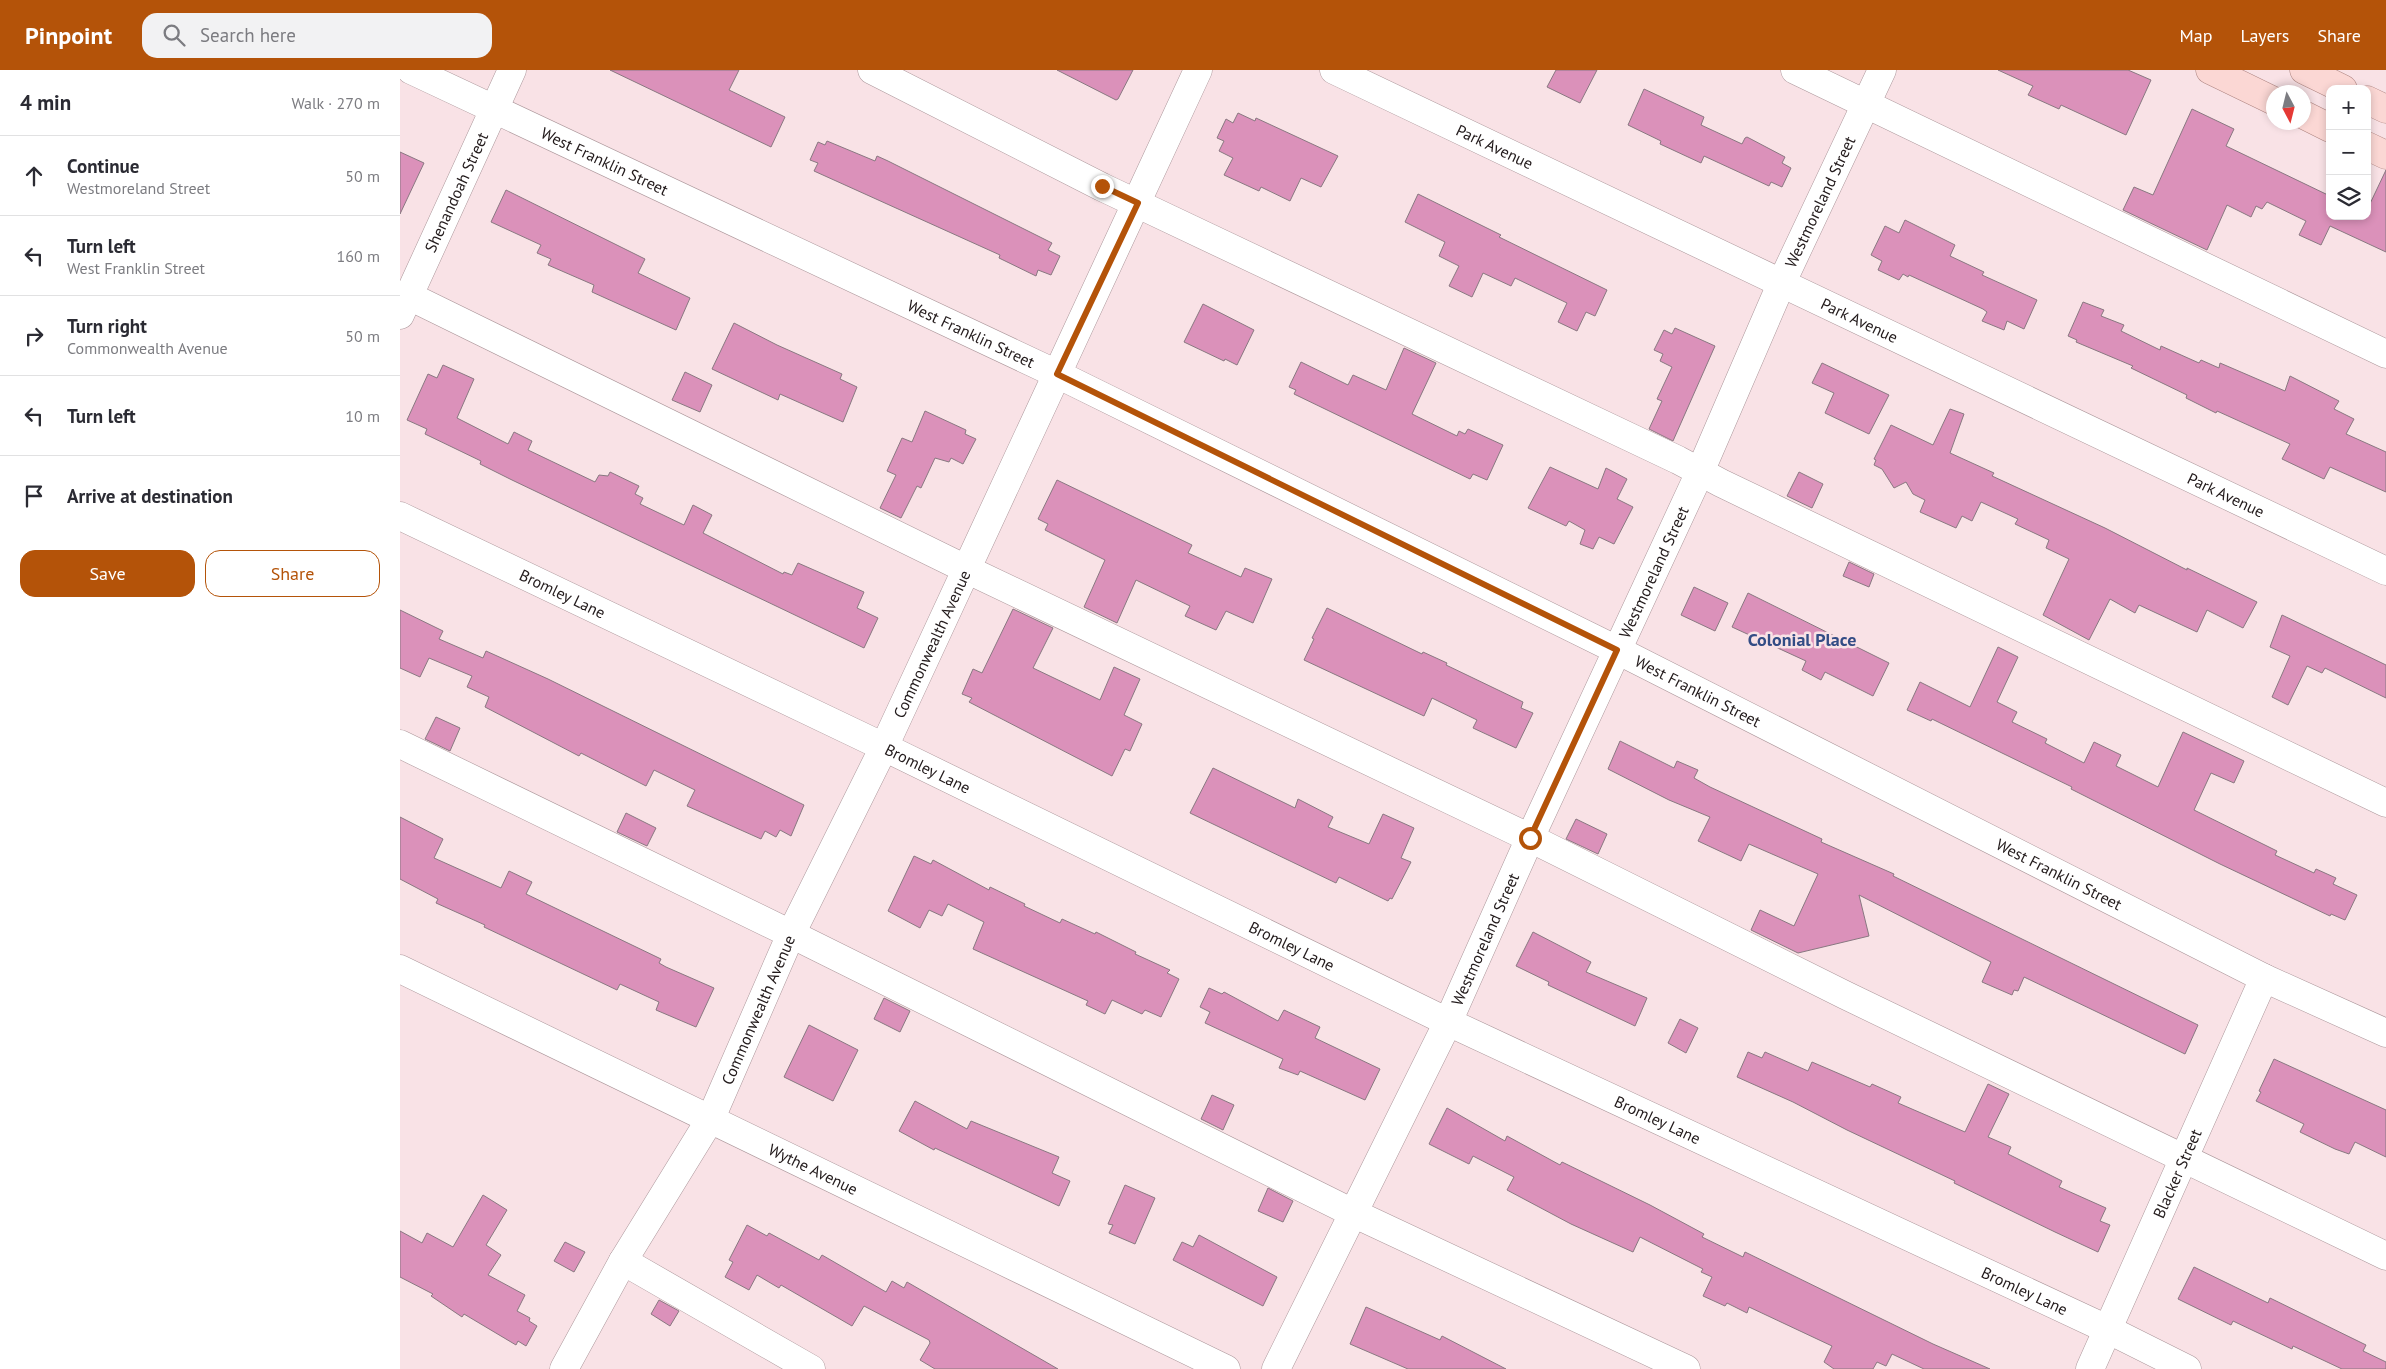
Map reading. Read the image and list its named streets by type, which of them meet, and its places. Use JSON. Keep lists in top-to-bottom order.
{
  "streets": {
    "street": [
      "Park Avenue",
      "West Franklin Street",
      "Shenandoah Street",
      "Westmoreland Street",
      "Bromley Lane",
      "Commonwealth Avenue",
      "Wythe Avenue",
      "Blacker Street"
    ]
  },
  "crossings": [
    ["Park Avenue", "Westmoreland Street"],
    ["West Franklin Street", "Shenandoah Street"],
    ["West Franklin Street", "Westmoreland Street"],
    ["West Franklin Street", "Commonwealth Avenue"],
    ["West Franklin Street", "Blacker Street"],
    ["Westmoreland Street", "Bromley Lane"],
    ["Bromley Lane", "Commonwealth Avenue"],
    ["Bromley Lane", "Blacker Street"],
    ["Commonwealth Avenue", "Wythe Avenue"]
  ],
  "districts": ["Colonial Place"],
  "north": "bottom",
  "page": {
    "header": "Pinpoint",
    "search": "Search here",
    "nav": ["Map", "Layers", "Share"],
    "heading": ["4 min", "Walk · 270 m"],
    "map_buttons": ["+", "−"],
    "list": [
      ["Continue", "Westmoreland Street", "50 m"],
      ["Turn left", "West Franklin Street", "160 m"],
      ["Turn right", "Commonwealth Avenue", "50 m"],
      ["Turn left", "10 m"],
      "Arrive at destination"
    ],
    "buttons": ["Save", "Share"]
  }
}
